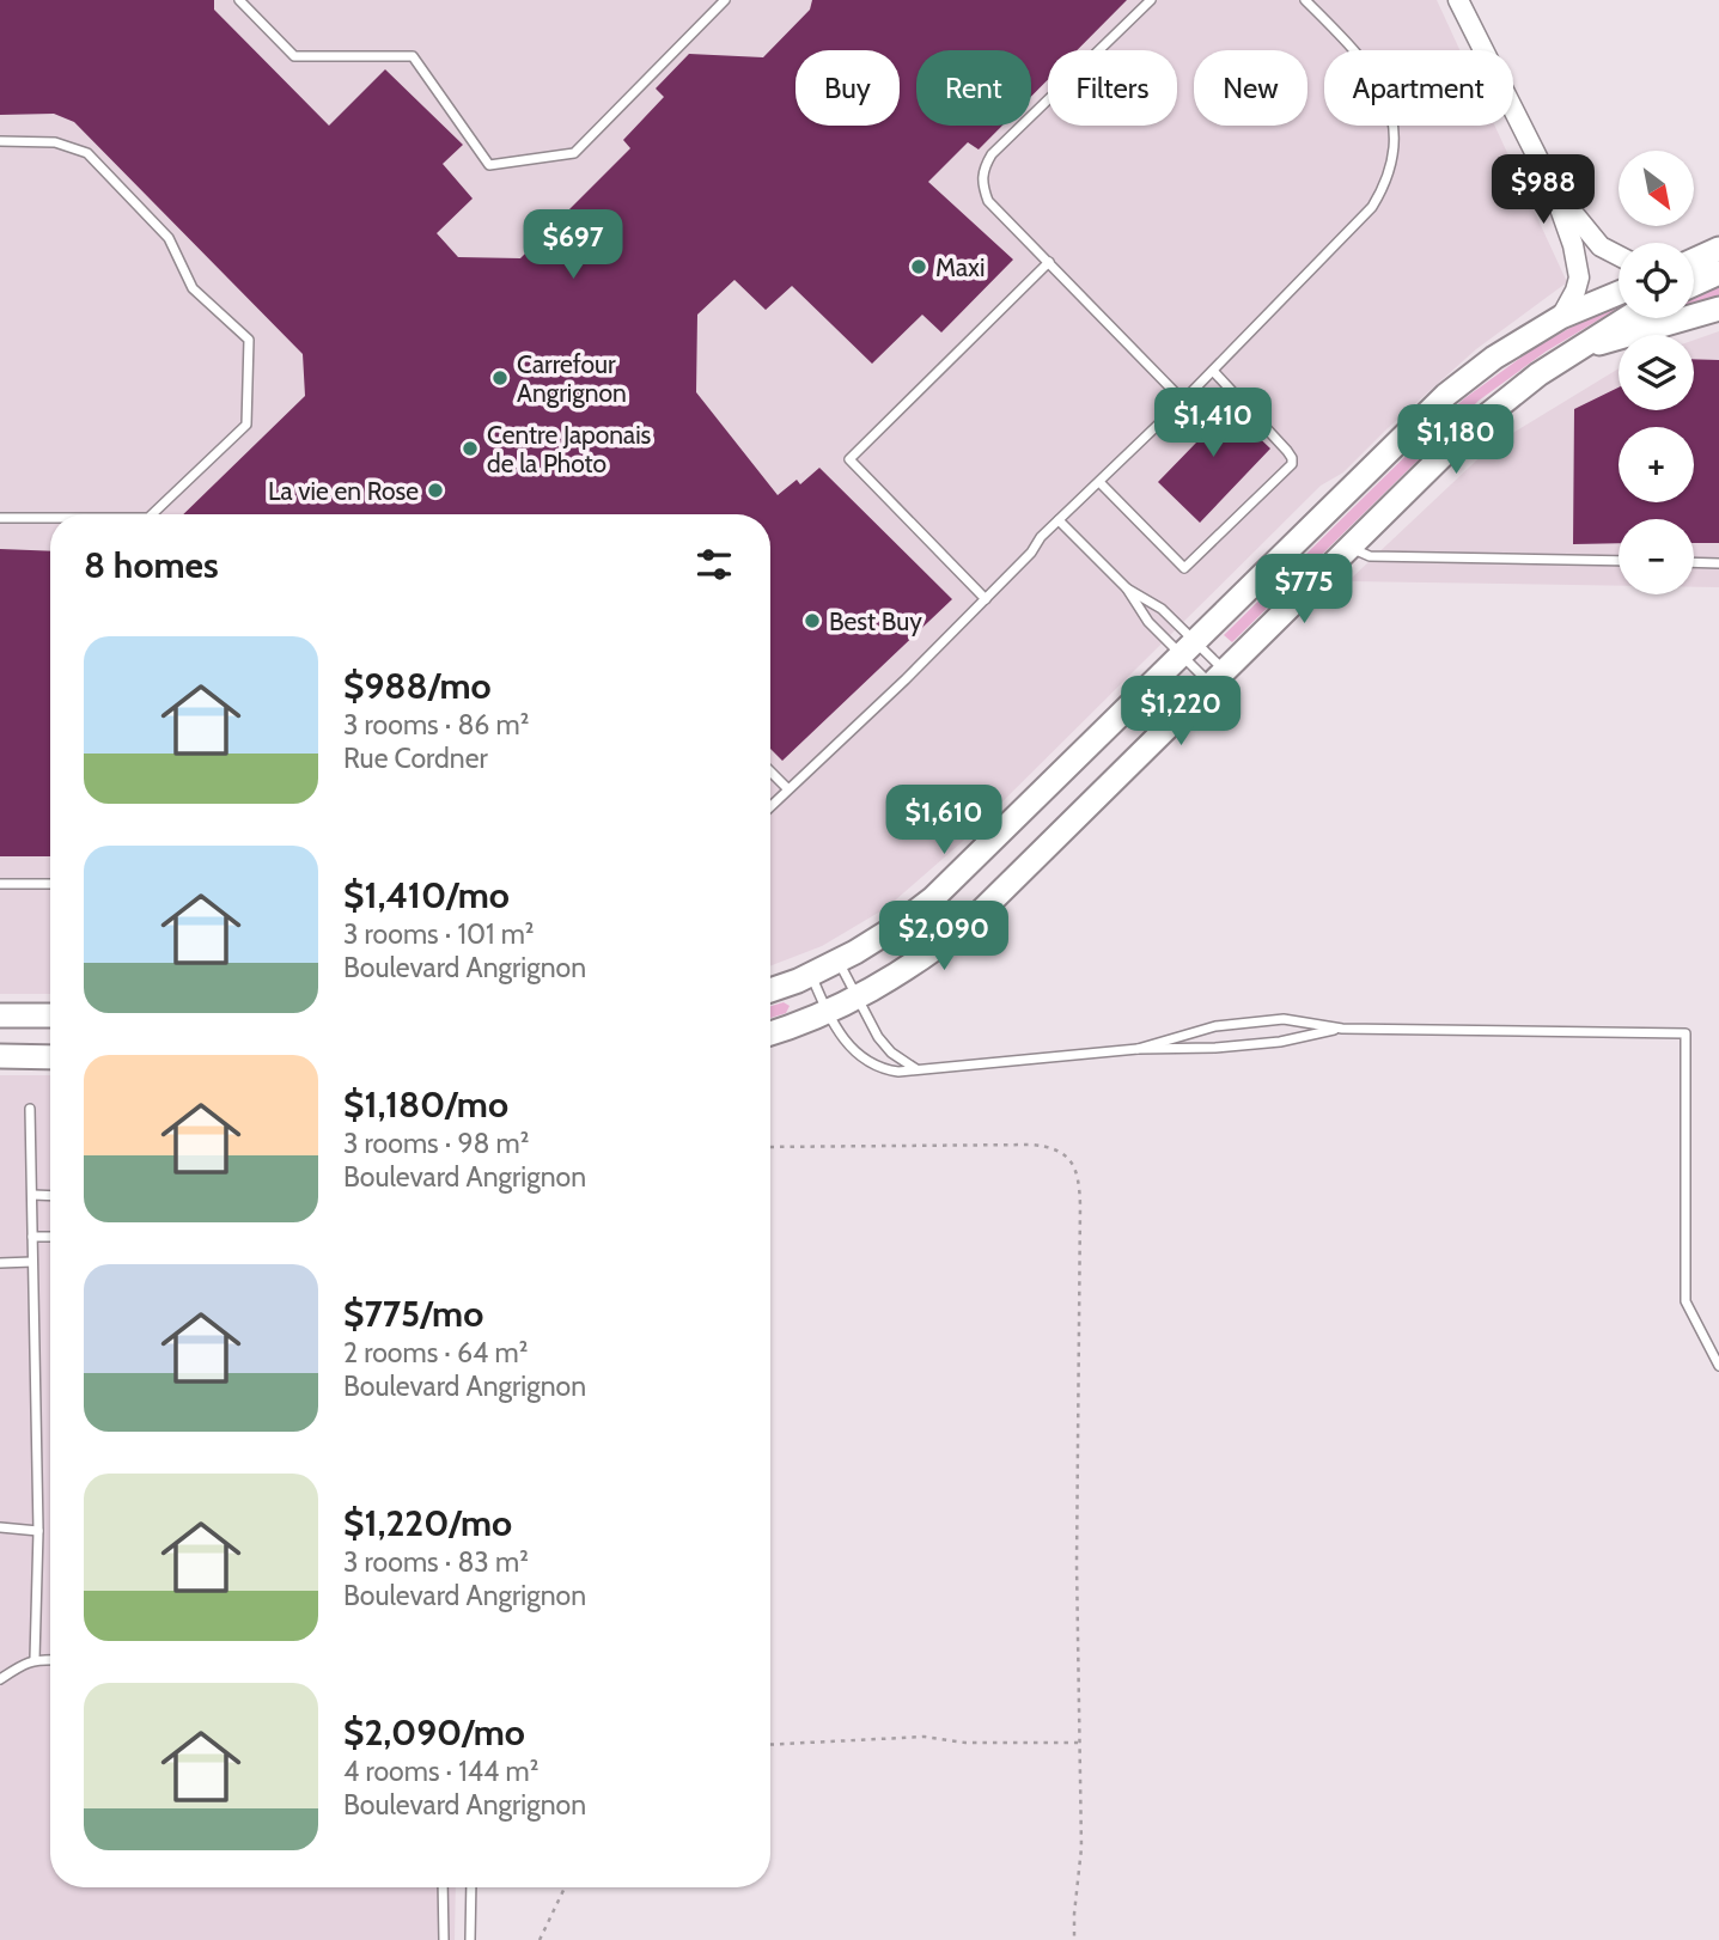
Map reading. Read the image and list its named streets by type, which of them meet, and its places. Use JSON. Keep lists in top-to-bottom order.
{
  "places": [
    "Maxi",
    "Carrefour Angrignon",
    "Centre Japonais de la Photo",
    "La vie en Rose",
    "Best Buy"
  ],
  "north": "bottom right",
  "page": {
    "chip": [
      "Buy",
      "Rent",
      "Filters",
      "New",
      "Apartment"
    ],
    "map_buttons": ["+", "−"],
    "price": [
      "$988",
      "$697",
      "$1,410",
      "$1,180",
      "$775",
      "$1,220",
      "$1,610",
      "$2,090"
    ],
    "heading": "8 homes",
    "list": [
      {
        "name": "$988/mo",
        "note": "3 rooms · 86 m² · Rue Cordner"
      },
      {
        "name": "$1,410/mo",
        "note": "3 rooms · 101 m² · Boulevard Angrignon"
      },
      {
        "name": "$1,180/mo",
        "note": "3 rooms · 98 m² · Boulevard Angrignon"
      },
      {
        "name": "$775/mo",
        "note": "2 rooms · 64 m² · Boulevard Angrignon"
      },
      {
        "name": "$1,220/mo",
        "note": "3 rooms · 83 m² · Boulevard Angrignon"
      },
      {
        "name": "$2,090/mo",
        "note": "4 rooms · 144 m² · Boulevard Angrignon"
      }
    ]
  }
}
